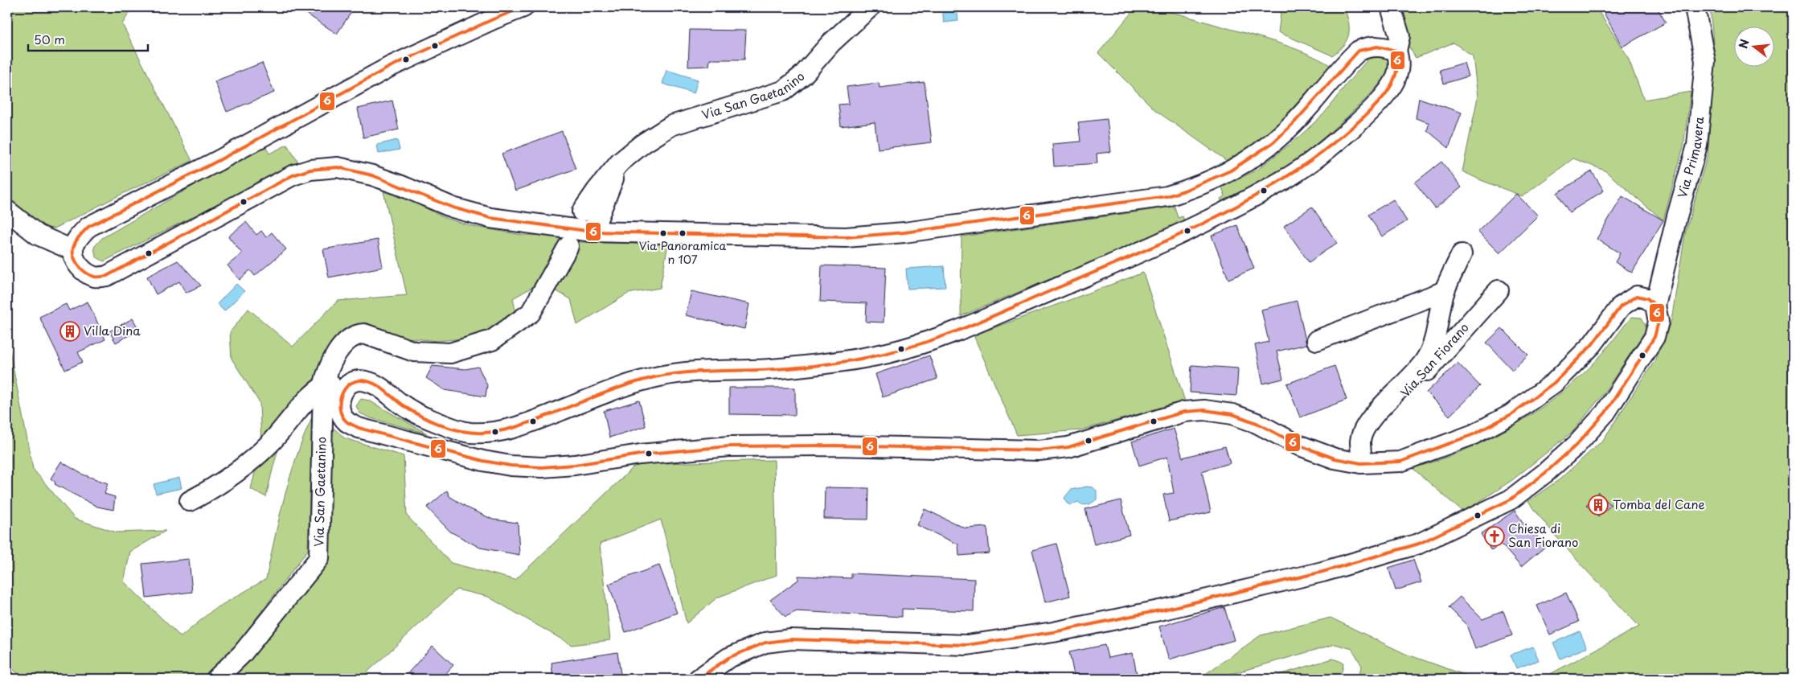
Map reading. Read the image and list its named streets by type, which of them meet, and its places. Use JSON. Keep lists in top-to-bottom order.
{
  "streets": {
    "street": ["Via San Gaetanino", "Via Primavera", "Via San Fiorano"]
  },
  "places": {
    "other": ["Via Panoramica n 107"],
    "building": ["Villa Dina", "Tomba del Cane"],
    "church": ["Chiesa di San Fiorano"]
  },
  "lines": ["transit line 6"],
  "scale_bar": "50 m",
  "north": "left"
}
